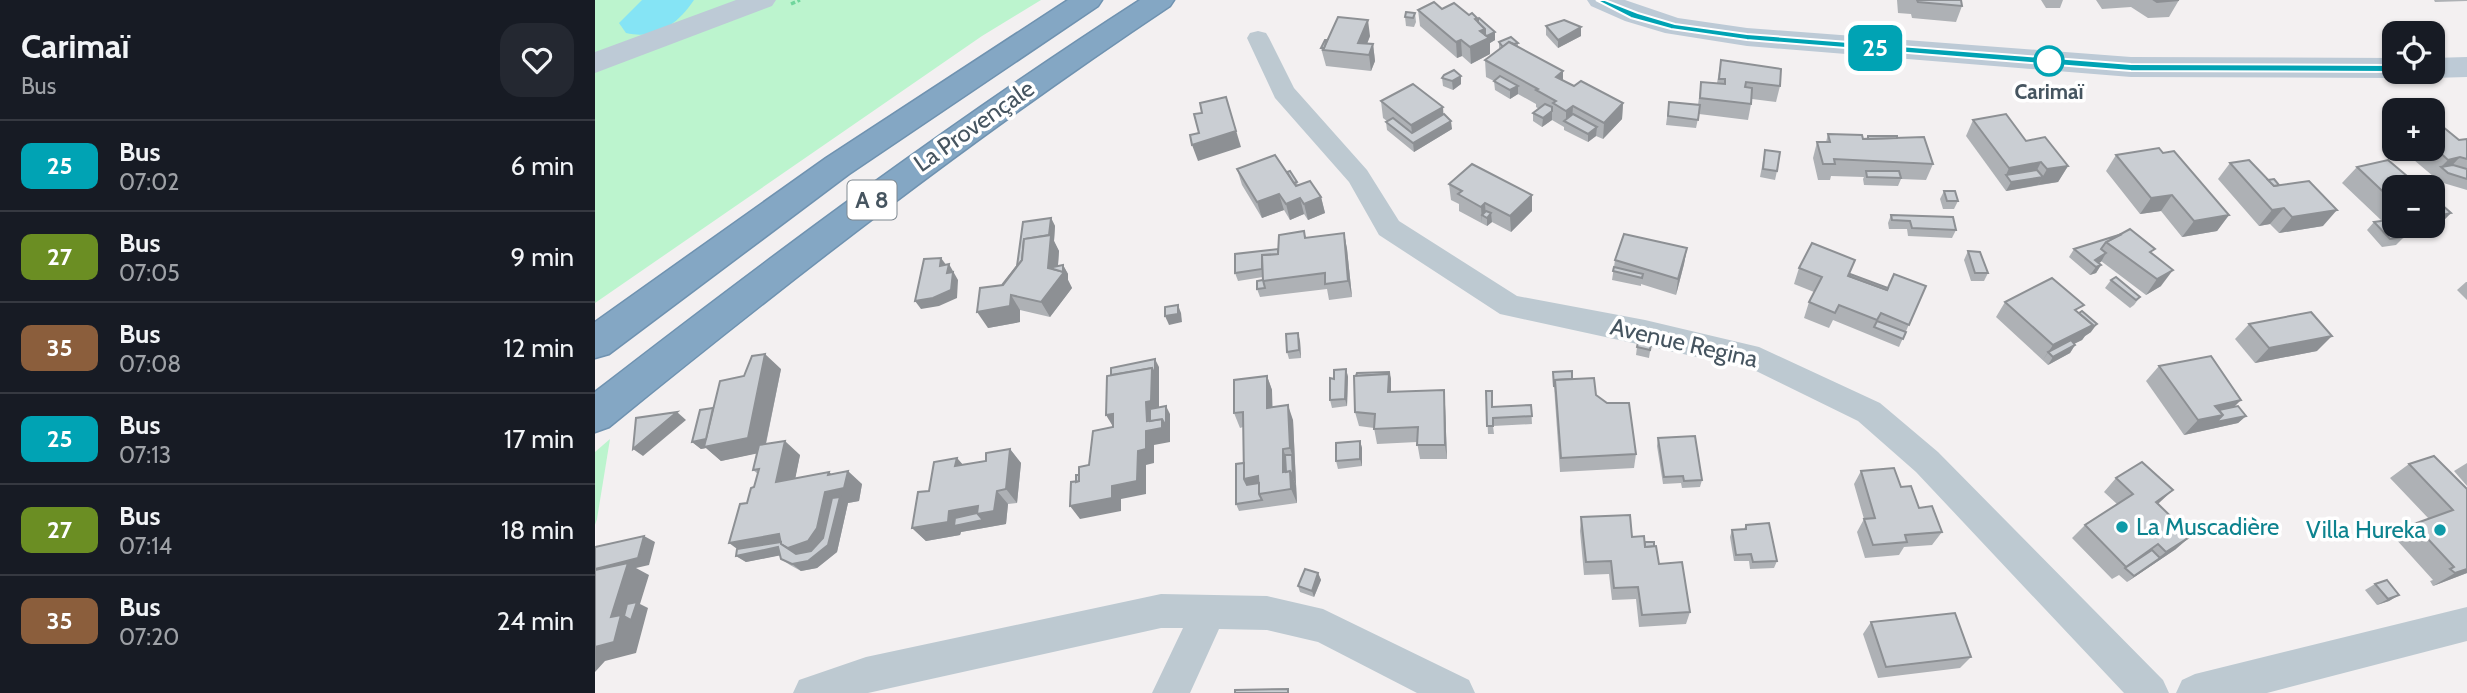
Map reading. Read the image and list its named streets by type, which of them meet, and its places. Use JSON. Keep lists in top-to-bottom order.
{
  "streets": {
    "highway": ["La Provençale", "A 8"],
    "street": ["Avenue Regina"]
  },
  "places": ["Carimaï", "La Muscadière", "Villa Hureka"],
  "lines": ["bus line 25"],
  "page": {
    "heading": ["Carimaï", "Bus"],
    "on_map": "25",
    "map_buttons": ["+", "−"],
    "list": [
      {
        "mark": "25",
        "name": "Bus",
        "note": "07:02",
        "value": "6 min"
      },
      {
        "mark": "27",
        "name": "Bus",
        "note": "07:05",
        "value": "9 min"
      },
      {
        "mark": "35",
        "name": "Bus",
        "note": "07:08",
        "value": "12 min"
      },
      {
        "mark": "25",
        "name": "Bus",
        "note": "07:13",
        "value": "17 min"
      },
      {
        "mark": "27",
        "name": "Bus",
        "note": "07:14",
        "value": "18 min"
      },
      {
        "mark": "35",
        "name": "Bus",
        "note": "07:20",
        "value": "24 min"
      }
    ]
  }
}
